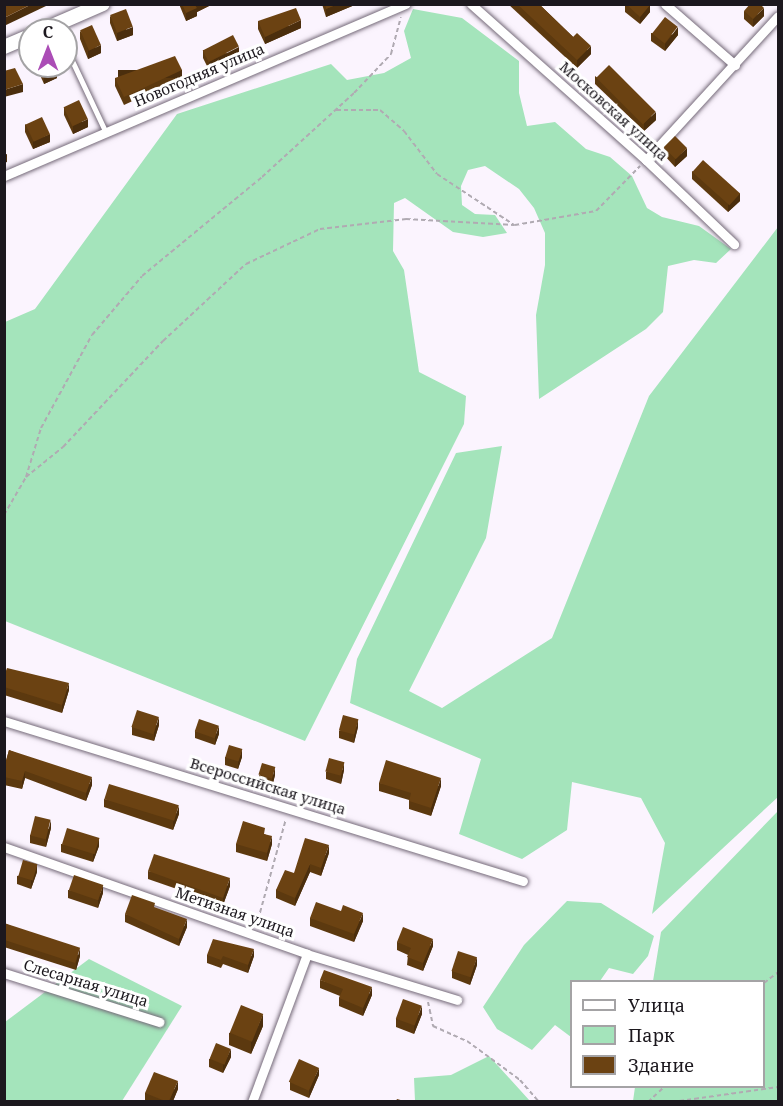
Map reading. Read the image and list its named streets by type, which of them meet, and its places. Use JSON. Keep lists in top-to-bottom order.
{
  "streets": {
    "street": [
      "Новогодняя улица",
      "Московская улица",
      "Всероссийская улица",
      "Метизная улица",
      "Слесарная улица"
    ]
  },
  "legend": ["Улица", "Парк", "Здание"],
  "north": "top"
}
